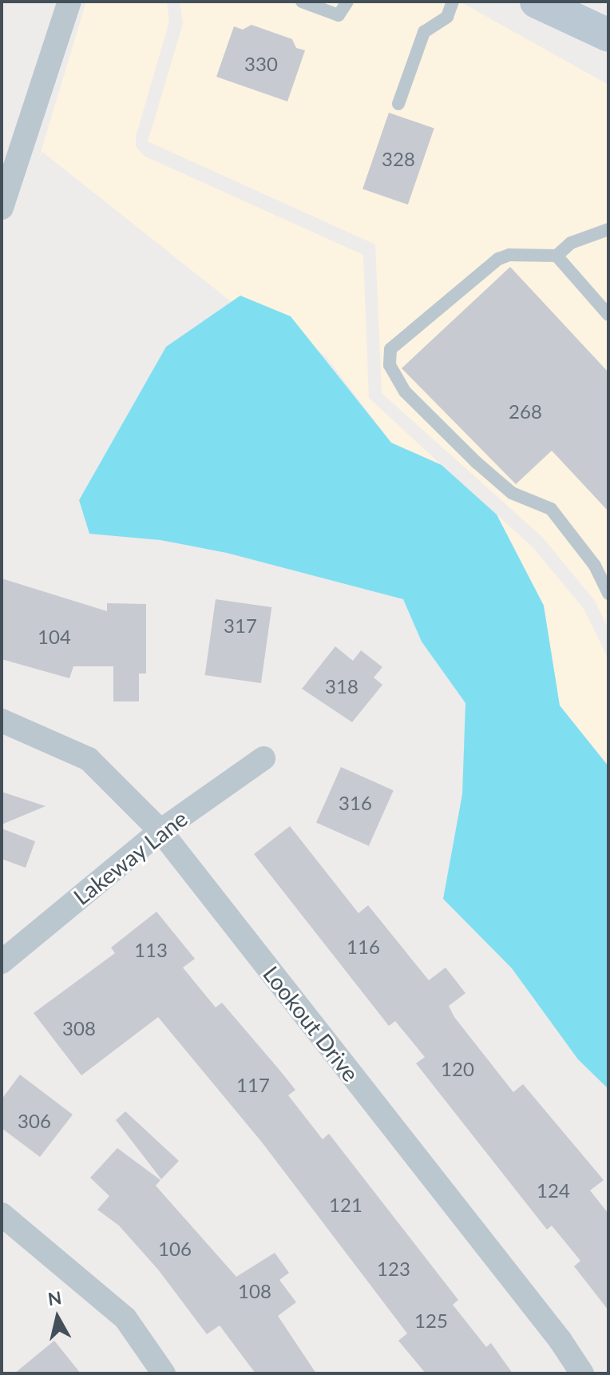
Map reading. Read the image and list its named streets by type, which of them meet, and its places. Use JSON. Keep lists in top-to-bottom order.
{
  "streets": {
    "street": ["Lakeway Lane", "Lookout Drive"]
  },
  "crossings": [
    ["Lakeway Lane", "Lookout Drive"]
  ],
  "house_numbers": [
    "330",
    "328",
    "268",
    "317",
    "104",
    "318",
    "316",
    "116",
    "113",
    "308",
    "120",
    "117",
    "306",
    "124",
    "121",
    "106",
    "123",
    "108",
    "125"
  ],
  "north": "top"
}
